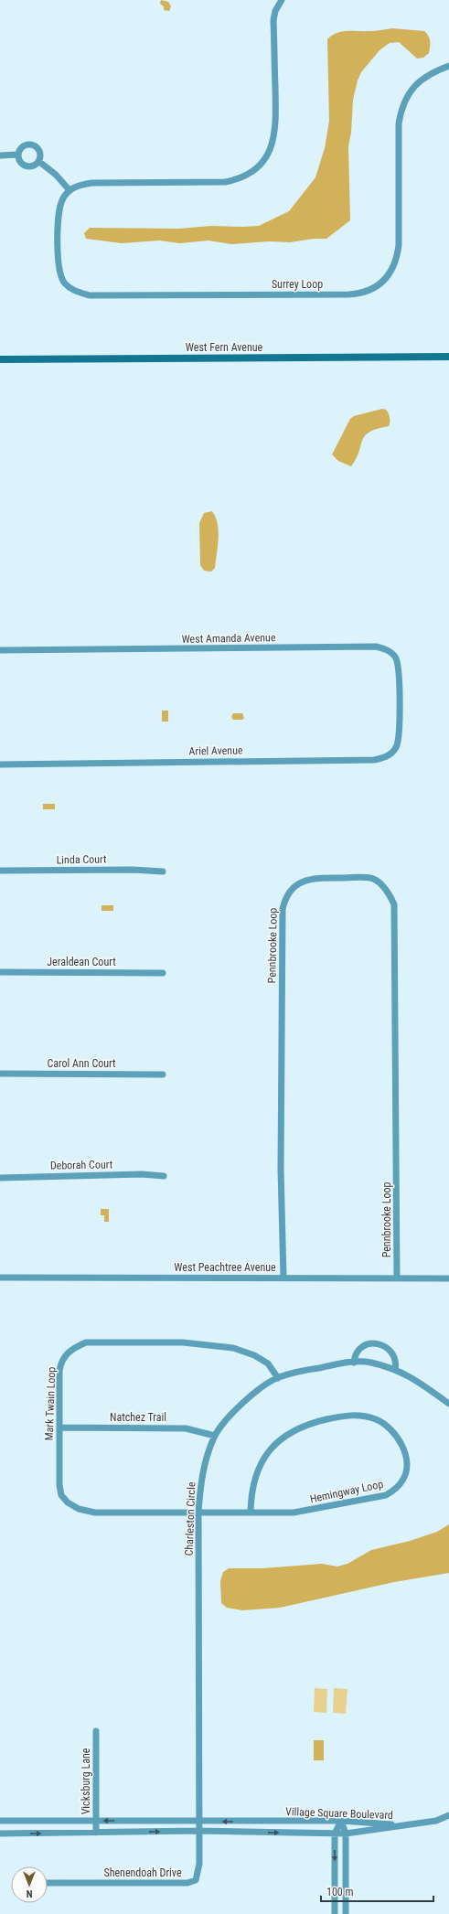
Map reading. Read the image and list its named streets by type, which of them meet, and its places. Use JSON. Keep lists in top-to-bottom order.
{
  "streets": {
    "street": [
      "Surrey Loop",
      "West Fern Avenue",
      "West Amanda Avenue",
      "Ariel Avenue",
      "Linda Court",
      "Pennbrooke Loop",
      "Jeraldean Court",
      "Carol Ann Court",
      "Deborah Court",
      "West Peachtree Avenue",
      "Mark Twain Loop",
      "Natchez Trail",
      "Hemingway Loop",
      "Charleston Circle",
      "Vicksburg Lane",
      "Village Square Boulevard",
      "Shenendoah Drive"
    ]
  },
  "crossings": [
    ["West Amanda Avenue", "Ariel Avenue"],
    ["Pennbrooke Loop", "West Peachtree Avenue"],
    ["Mark Twain Loop", "Natchez Trail"],
    ["Mark Twain Loop", "Hemingway Loop"],
    ["Mark Twain Loop", "Charleston Circle"],
    ["Natchez Trail", "Charleston Circle"],
    ["Hemingway Loop", "Charleston Circle"],
    ["Charleston Circle", "Village Square Boulevard"],
    ["Charleston Circle", "Shenendoah Drive"],
    ["Vicksburg Lane", "Village Square Boulevard"],
    ["Village Square Boulevard", "Shenendoah Drive"]
  ],
  "scale_bar": "100 m",
  "north": "bottom"
}
